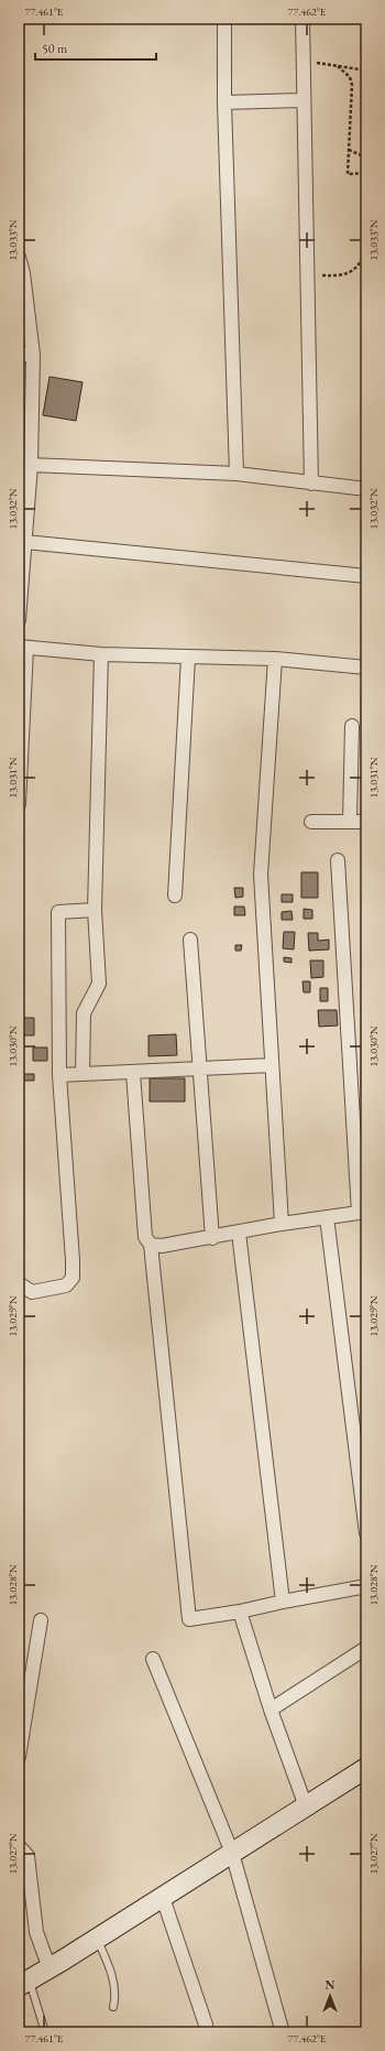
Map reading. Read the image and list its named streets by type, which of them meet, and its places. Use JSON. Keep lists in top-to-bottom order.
{
  "scale_bar": "50 m",
  "north": "top",
  "coordinates": [
    "77.461°E",
    "77.462°E",
    "13.033°N",
    "13.032°N",
    "13.031°N",
    "13.030°N",
    "13.029°N",
    "13.028°N",
    "13.027°N"
  ]
}
